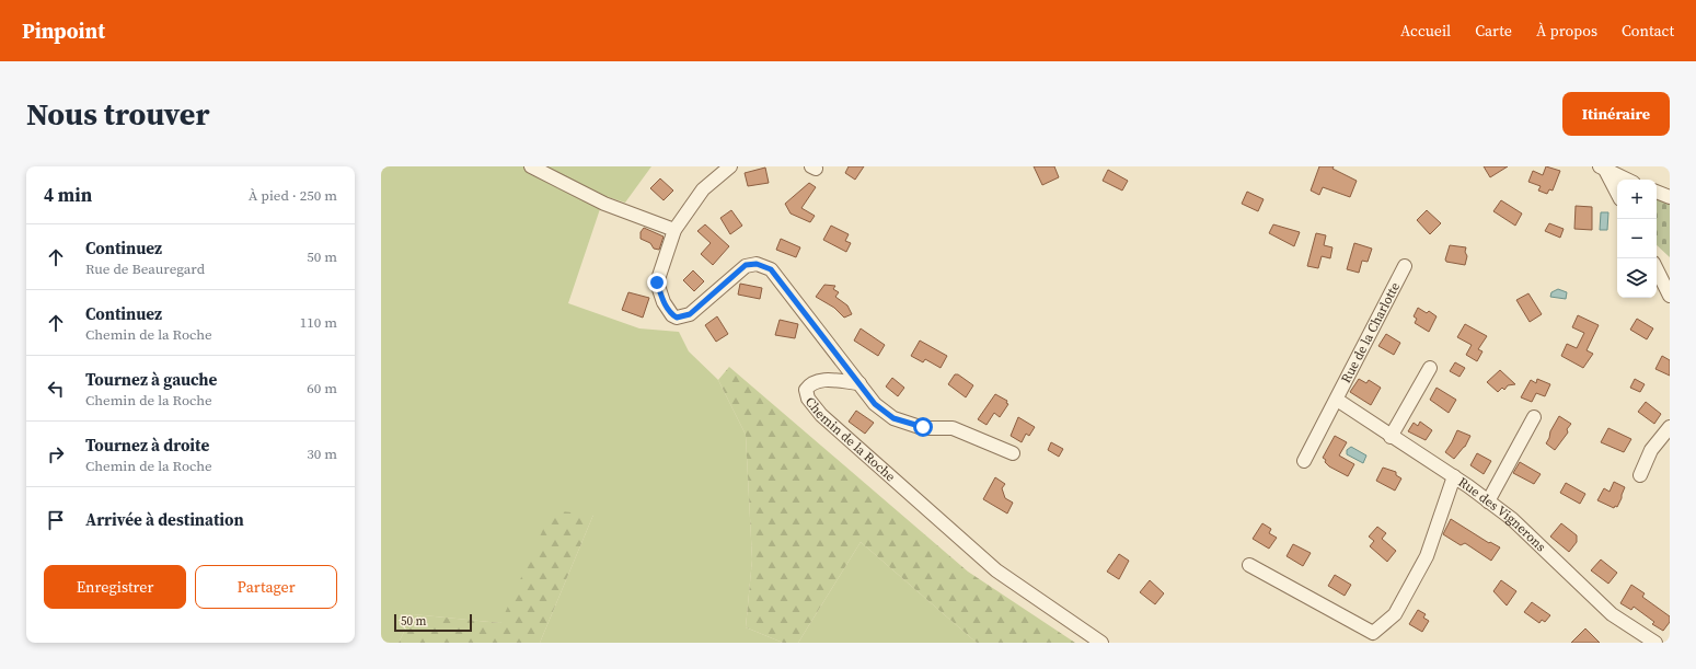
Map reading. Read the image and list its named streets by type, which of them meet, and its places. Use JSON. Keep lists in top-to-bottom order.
{
  "streets": {
    "street": ["Rue de la Charlotte", "Chemin de la Roche", "Rue des Vignerons"]
  },
  "crossings": [
    ["Rue de la Charlotte", "Rue des Vignerons"]
  ],
  "scale_bar": "50 m",
  "page": {
    "header": "Pinpoint",
    "nav": [
      "Accueil",
      "Carte",
      "À propos",
      "Contact"
    ],
    "buttons": [
      "Itinéraire",
      ["Enregistrer", "Partager"]
    ],
    "title": "Nous trouver",
    "heading": ["4 min", "À pied · 250 m"],
    "map_buttons": ["+", "−"],
    "list": [
      ["Continuez", "Rue de Beauregard", "50 m"],
      ["Continuez", "Chemin de la Roche", "110 m"],
      ["Tournez à gauche", "Chemin de la Roche", "60 m"],
      ["Tournez à droite", "Chemin de la Roche", "30 m"],
      "Arrivée à destination"
    ],
    "scale": "50 m"
  }
}
